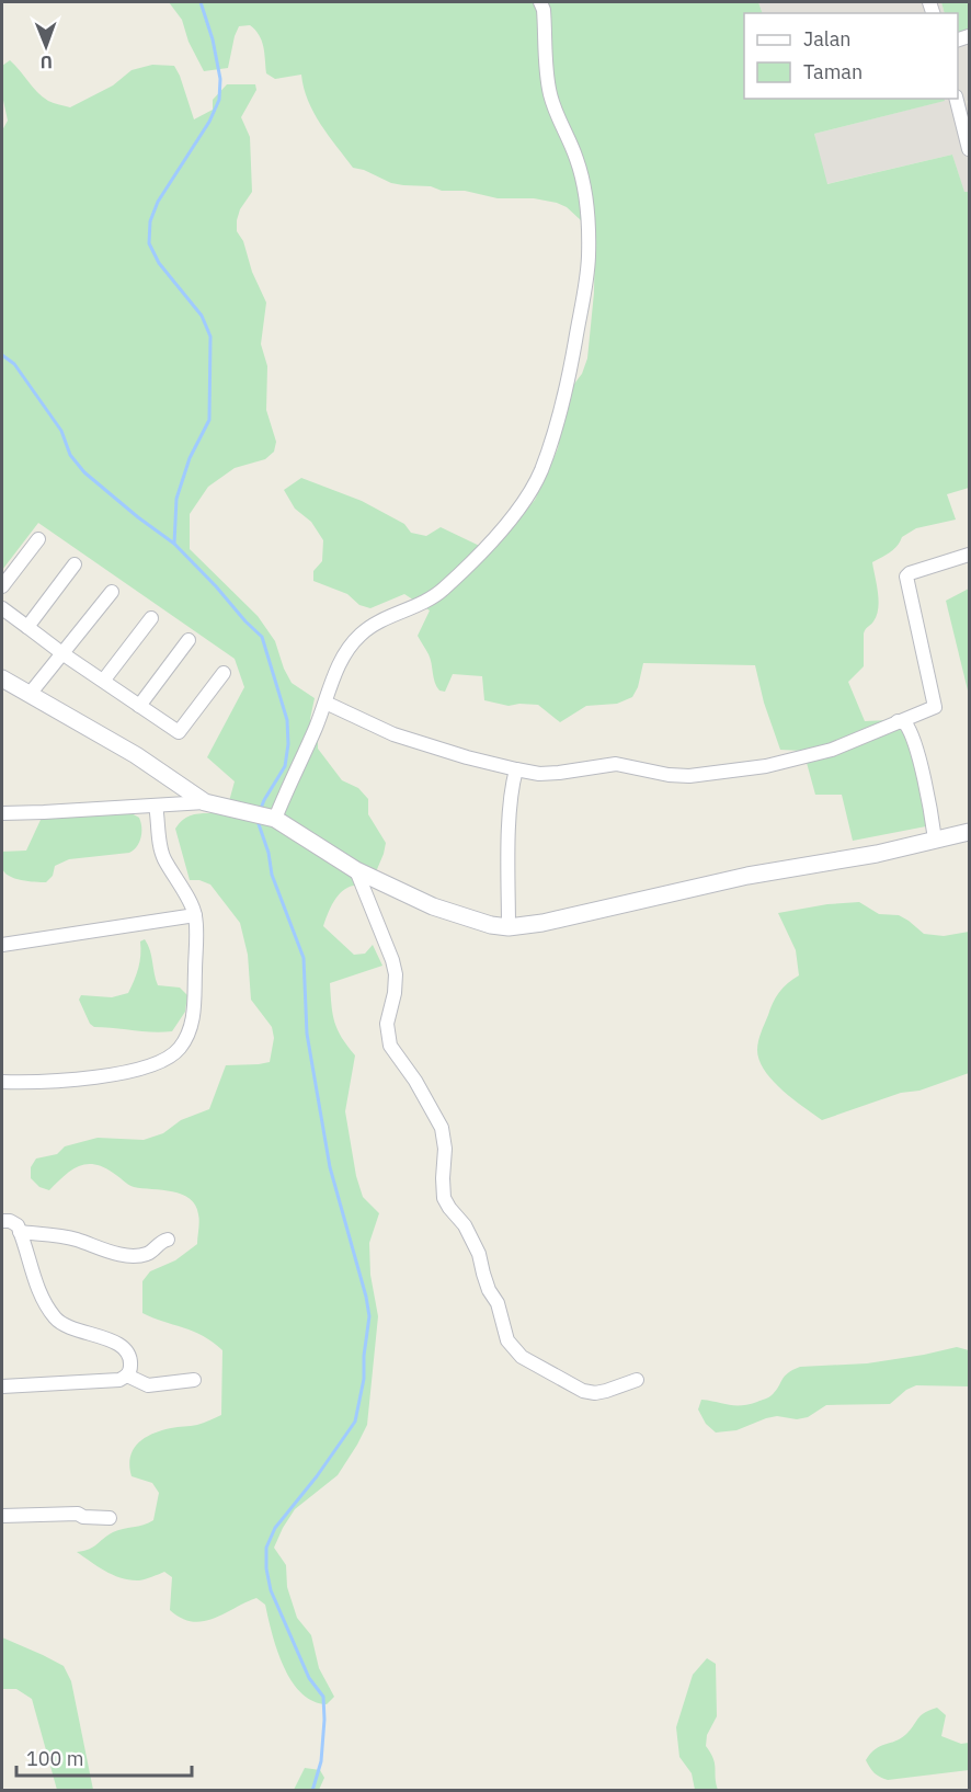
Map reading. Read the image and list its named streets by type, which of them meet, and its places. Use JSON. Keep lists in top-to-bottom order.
{
  "legend": ["Jalan", "Taman"],
  "scale_bar": "100 m",
  "north": "bottom"
}
